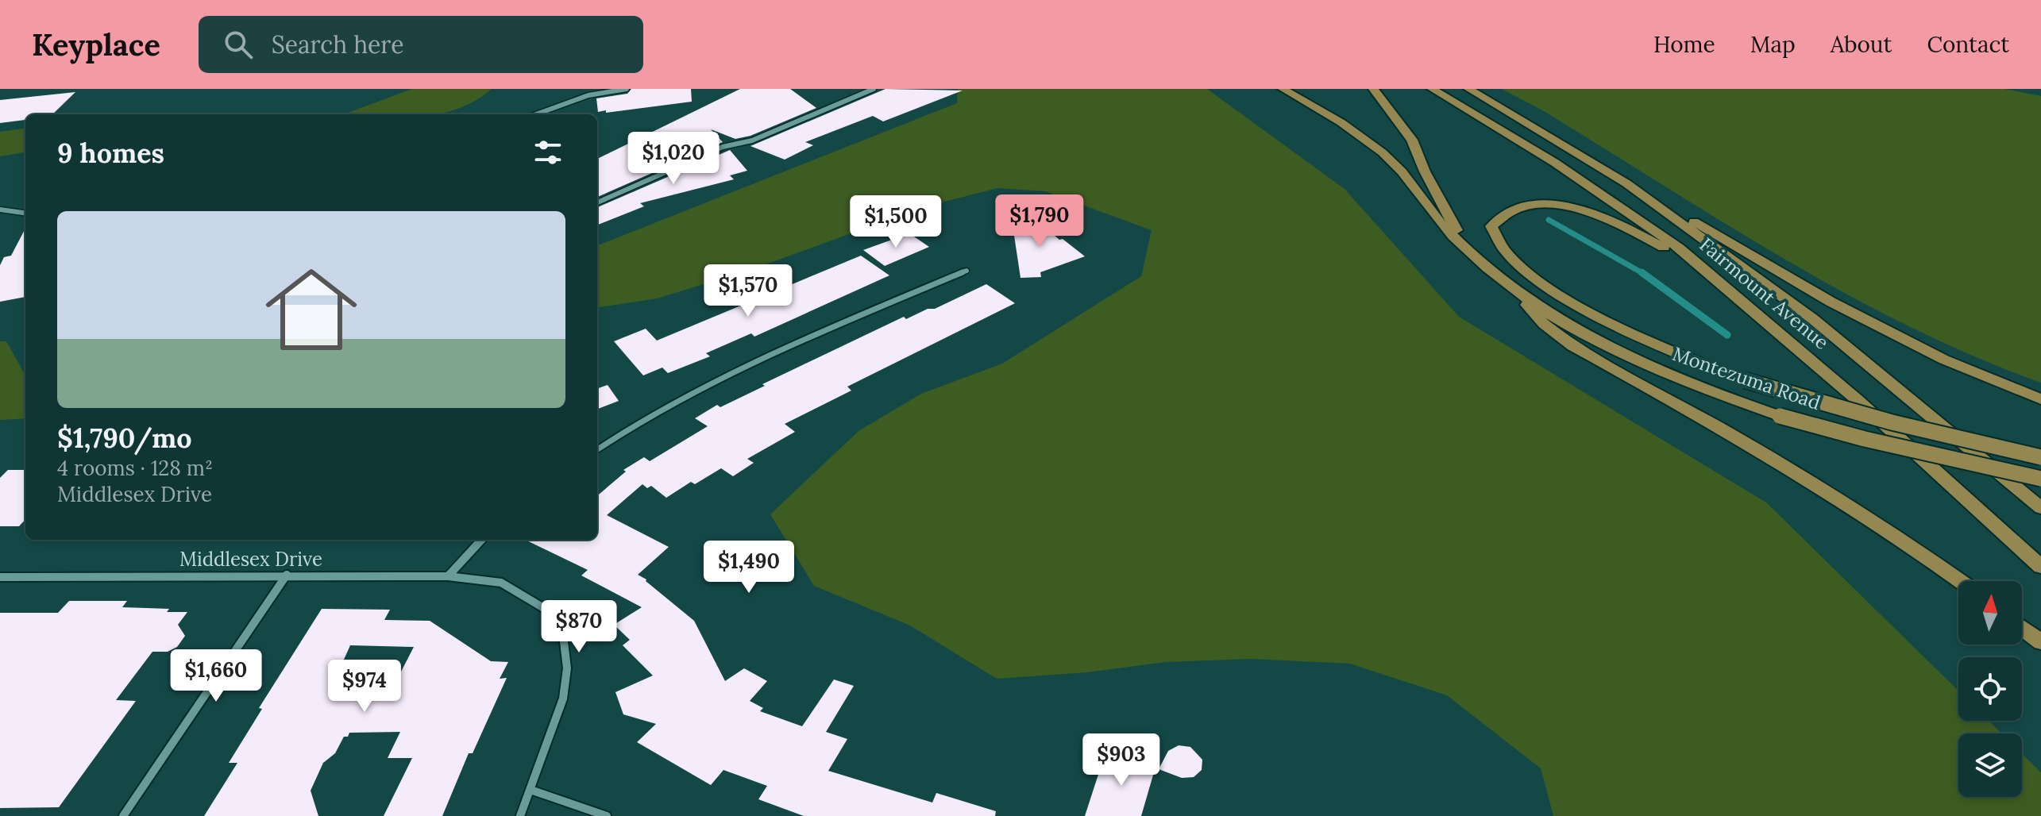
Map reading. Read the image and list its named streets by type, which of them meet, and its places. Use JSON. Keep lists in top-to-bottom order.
{
  "streets": {
    "main road": ["Fairmount Avenue", "Montezuma Road"],
    "street": ["Middlesex Drive"]
  },
  "north": "top",
  "page": {
    "header": "Keyplace",
    "search": "Search here",
    "nav": [
      "Home",
      "Map",
      "About",
      "Contact"
    ],
    "heading": "9 homes",
    "price": [
      "$1,020",
      "$1,790",
      "$1,500",
      "$1,570",
      "$1,490",
      "$870",
      "$1,660",
      "$974",
      "$903"
    ],
    "list": [
      {
        "name": "$1,790/mo",
        "note": "4 rooms · 128 m² · Middlesex Drive"
      }
    ]
  }
}
